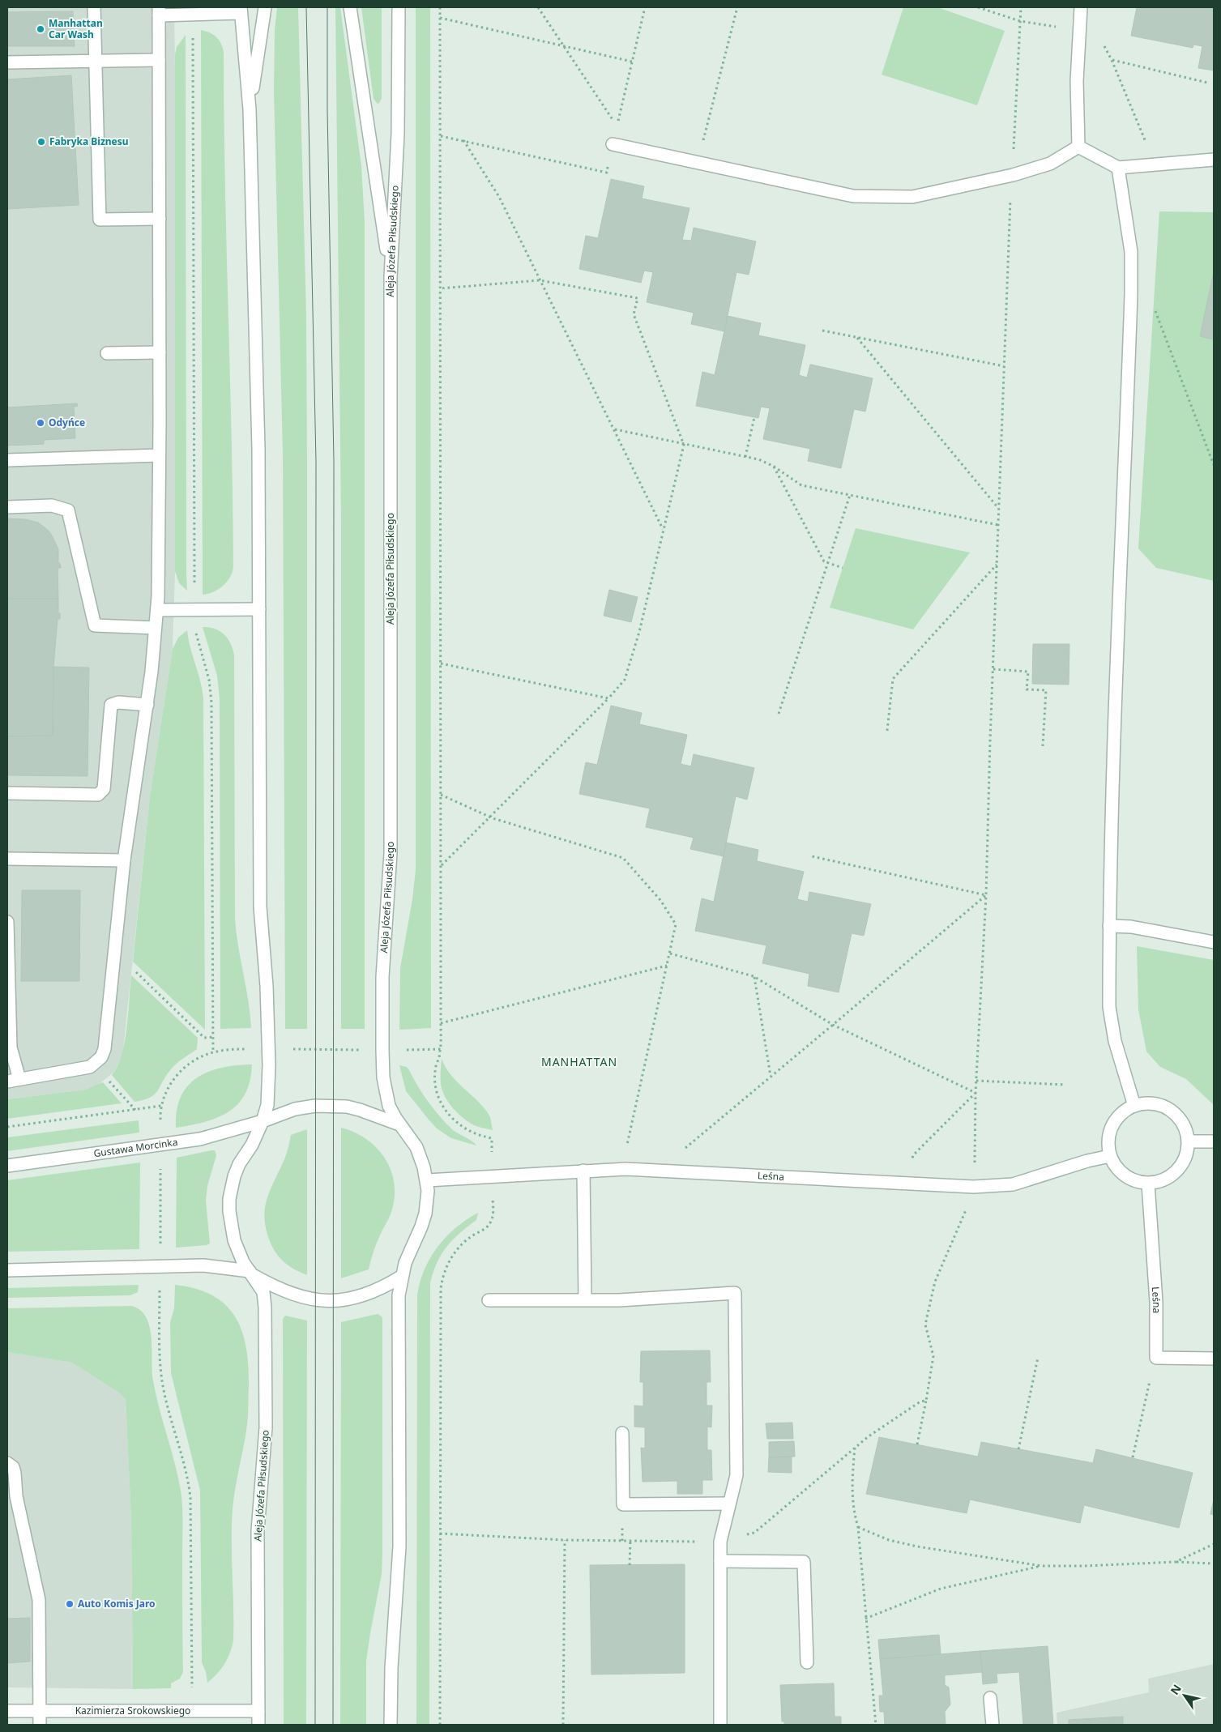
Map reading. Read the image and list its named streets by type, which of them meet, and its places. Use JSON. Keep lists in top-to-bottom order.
{
  "streets": {
    "street": [
      "Aleja Józefa Piłsudskiego",
      "Gustawa Morcinka",
      "Leśna",
      "Kazimierza Srokowskiego"
    ]
  },
  "crossings": [
    ["Aleja Józefa Piłsudskiego", "Gustawa Morcinka"],
    ["Aleja Józefa Piłsudskiego", "Leśna"],
    ["Aleja Józefa Piłsudskiego", "Kazimierza Srokowskiego"]
  ],
  "districts": ["MANHATTAN"],
  "places": [
    "Manhattan Car Wash",
    "Fabryka Biznesu",
    "Odyńce",
    "Auto Komis Jaro"
  ],
  "north": "top left"
}
